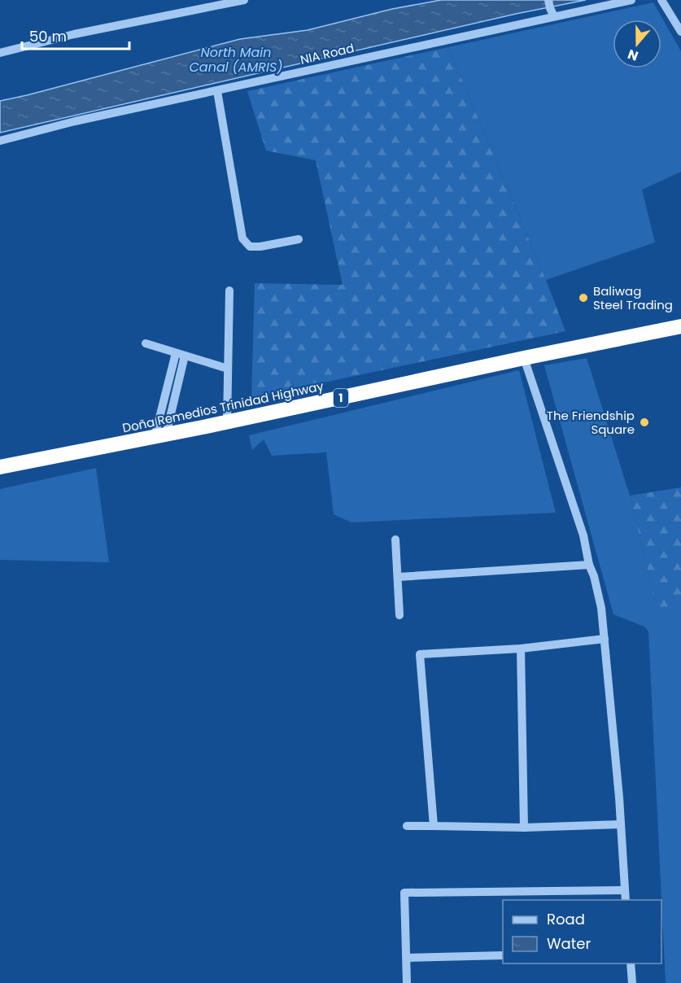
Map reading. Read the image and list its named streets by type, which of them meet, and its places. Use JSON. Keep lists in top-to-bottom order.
{
  "streets": {
    "highway": ["1", "Doña Remedios Trinidad Highway"],
    "street": ["NIA Road"]
  },
  "water": ["North Main Canal (AMRIS)"],
  "places": ["Baliwag Steel Trading", "The Friendship Square"],
  "legend": ["Road", "Water"],
  "scale_bar": "50 m",
  "north": "bottom"
}
